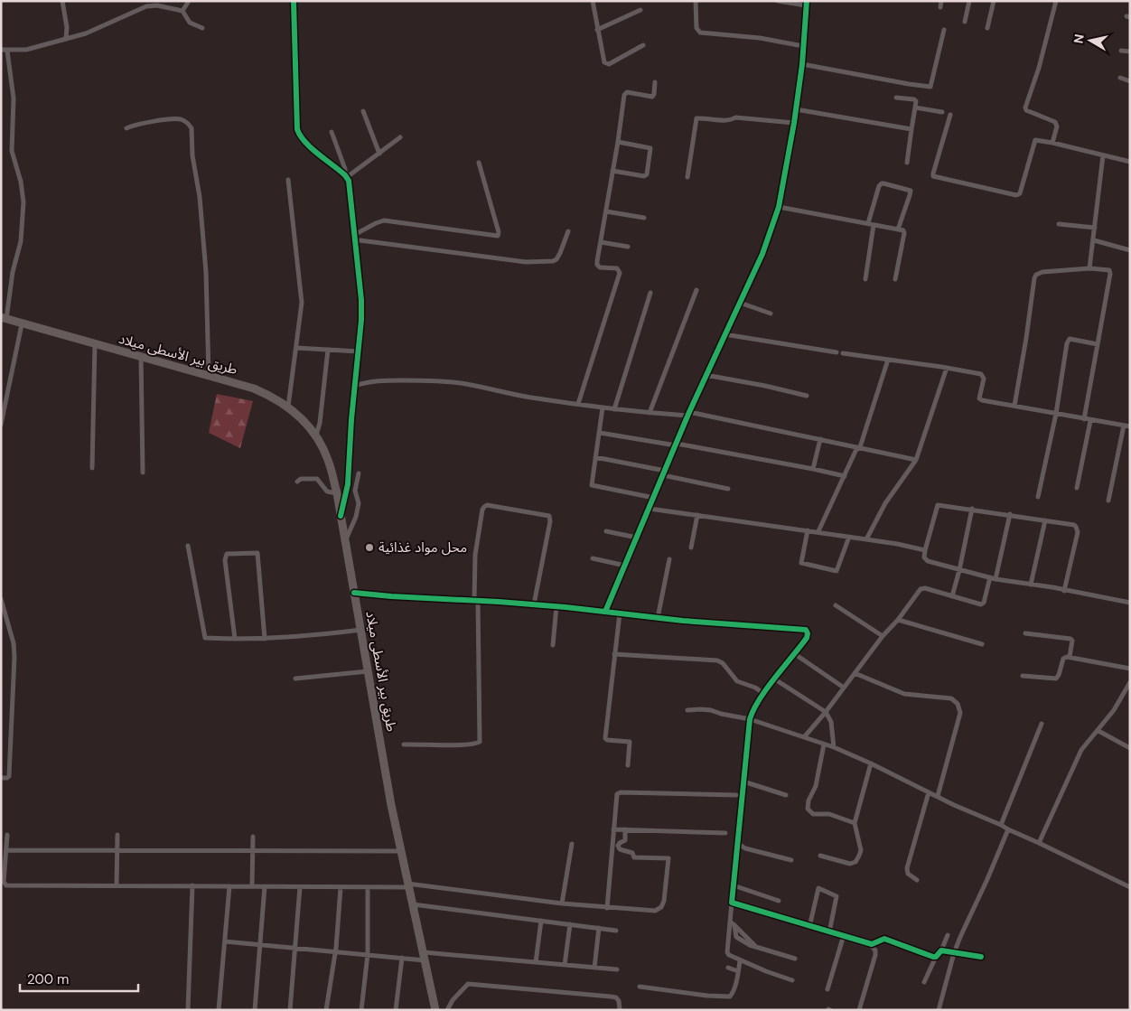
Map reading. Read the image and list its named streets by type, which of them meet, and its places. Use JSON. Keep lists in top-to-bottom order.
{
  "streets": {
    "main road": ["طريق بير الأسطى ميلاد"]
  },
  "places": ["محل مواد غذائية"],
  "scale_bar": "200 m",
  "north": "left"
}
